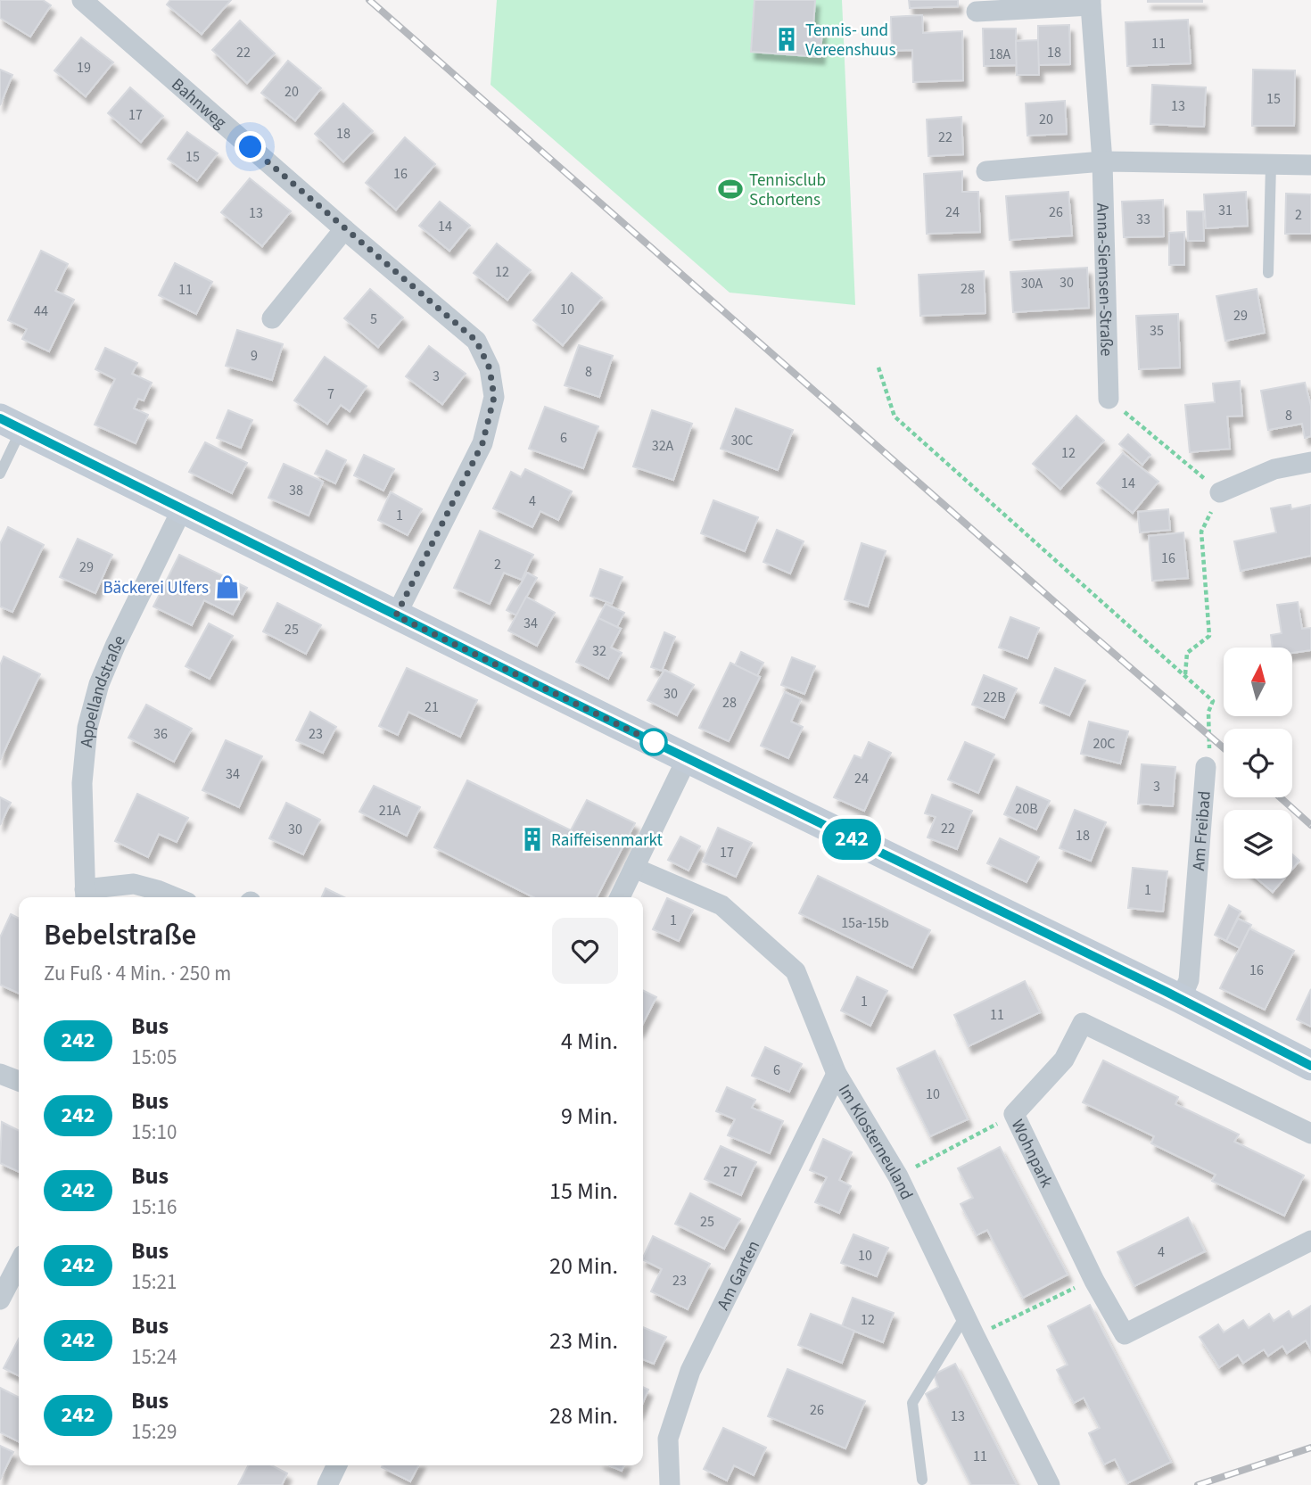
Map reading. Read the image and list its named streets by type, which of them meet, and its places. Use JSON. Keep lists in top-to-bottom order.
{
  "streets": {
    "street": [
      "Bahnweg",
      "Anna-Siemsen-Straße",
      "Appellandstraße",
      "Am Freibad",
      "Im Klosterneuland",
      "Wohnpark",
      "Am Garten"
    ]
  },
  "crossings": [
    ["Im Klosterneuland", "Am Garten"]
  ],
  "places": {
    "building": ["Tennis- und Vereenshuus", "Raiffeisenmarkt"],
    "sports": ["Tennisclub Schortens"],
    "shop": ["Bäckerei Ulfers"]
  },
  "lines": ["bus line 242"],
  "house_numbers": [
    "11",
    "22",
    "18",
    "18A",
    "19",
    "20",
    "15",
    "13",
    "17",
    "20",
    "18",
    "22",
    "15",
    "16",
    "31",
    "24",
    "26",
    "13",
    "2",
    "33",
    "14",
    "12",
    "30",
    "30A",
    "28",
    "11",
    "10",
    "44",
    "29",
    "5",
    "35",
    "9",
    "8",
    "3",
    "7",
    "8",
    "6",
    "30C",
    "32A",
    "12",
    "14",
    "38",
    "4",
    "1",
    "16",
    "2",
    "29",
    "34",
    "25",
    "32",
    "30",
    "22B",
    "28",
    "21",
    "36",
    "23",
    "20C",
    "34",
    "24",
    "3",
    "20B",
    "21A",
    "22",
    "30",
    "18",
    "17",
    "1",
    "1",
    "15a-15b",
    "16",
    "1",
    "11",
    "6",
    "10",
    "27",
    "25",
    "4",
    "10",
    "23",
    "12",
    "26",
    "13",
    "11"
  ],
  "north": "top",
  "page": {
    "on_map": "242",
    "heading": ["Bebelstraße", "Zu Fuß · 4 Min. · 250 m"],
    "list": [
      {
        "mark": "242",
        "name": "Bus",
        "note": "15:05",
        "value": "4 Min."
      },
      {
        "mark": "242",
        "name": "Bus",
        "note": "15:10",
        "value": "9 Min."
      },
      {
        "mark": "242",
        "name": "Bus",
        "note": "15:16",
        "value": "15 Min."
      },
      {
        "mark": "242",
        "name": "Bus",
        "note": "15:21",
        "value": "20 Min."
      },
      {
        "mark": "242",
        "name": "Bus",
        "note": "15:24",
        "value": "23 Min."
      },
      {
        "mark": "242",
        "name": "Bus",
        "note": "15:29",
        "value": "28 Min."
      }
    ]
  }
}
